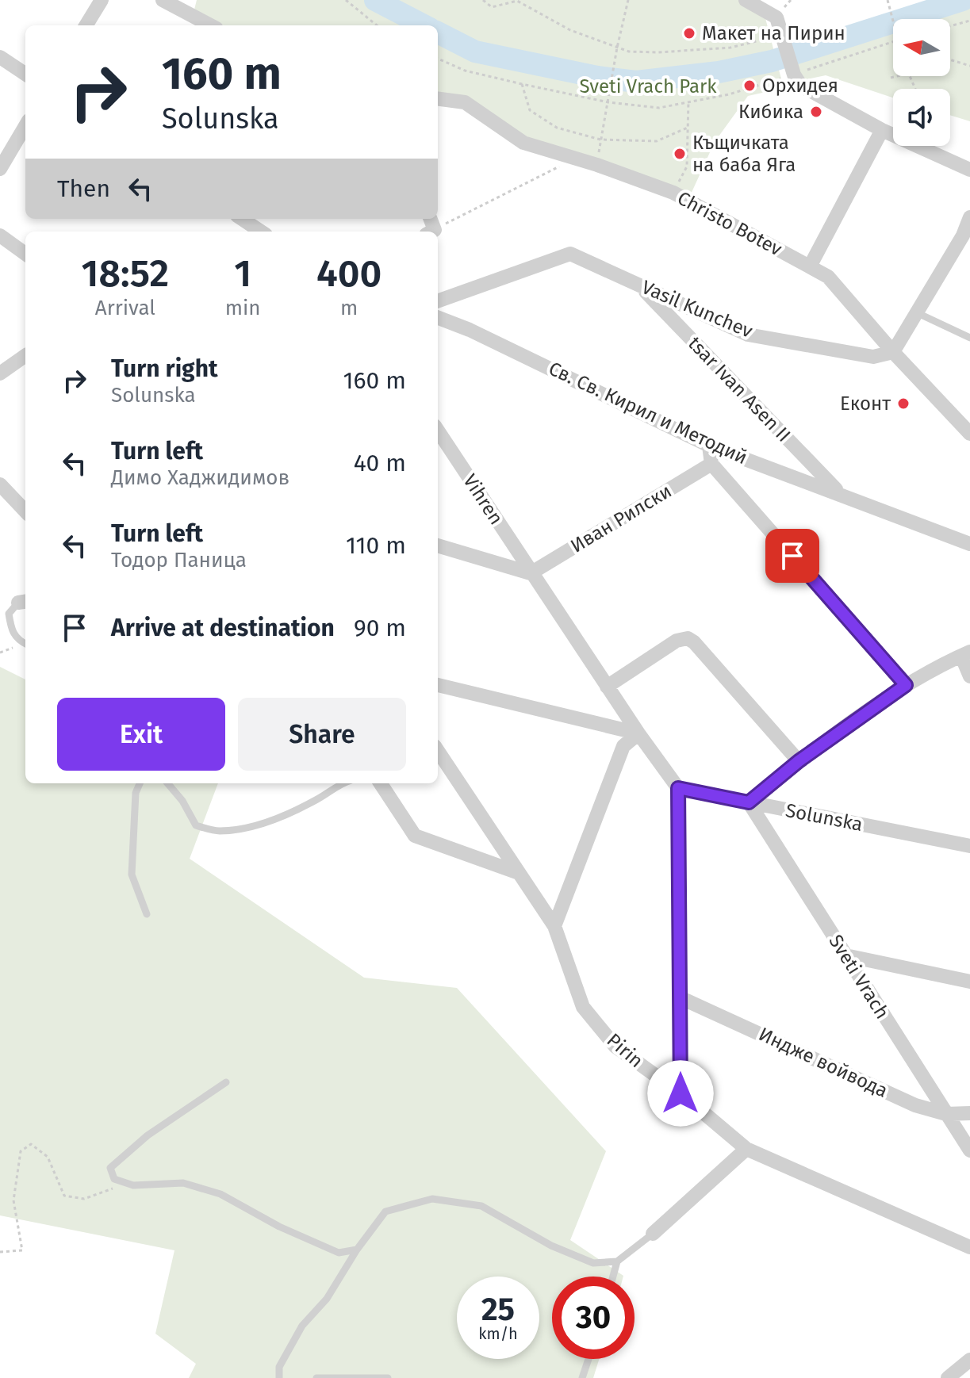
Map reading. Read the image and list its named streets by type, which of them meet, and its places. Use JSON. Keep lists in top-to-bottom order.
{
  "streets": {
    "street": [
      "Christo Botev",
      "Vasil Kunchev",
      "tsar Ivan Asen II",
      "Св. Св. Кирил и Методий",
      "Vihren",
      "Иван Рилски",
      "Solunska",
      "Sveti Vrach",
      "Pirin",
      "Индже войвода"
    ]
  },
  "crossings": [
    ["Christo Botev", "Vasil Kunchev"],
    ["Vasil Kunchev", "tsar Ivan Asen II"],
    ["tsar Ivan Asen II", "Св. Св. Кирил и Методий"],
    ["Vihren", "Иван Рилски"],
    ["Vihren", "Solunska"],
    ["Solunska", "Sveti Vrach"],
    ["Sveti Vrach", "Индже войвода"]
  ],
  "parks": ["Sveti Vrach Park"],
  "places": [
    "Макет на Пирин",
    "Орхидея",
    "Кибика",
    "Къщичката на баба Яга",
    "Еконт"
  ],
  "north": "left",
  "page": {
    "turn": ["160 m", "Solunska"],
    "then": "Then",
    "eta": [
      "18:52",
      "Arrival",
      "1",
      "min",
      "400",
      "m"
    ],
    "list": [
      {
        "name": "Turn right",
        "note": "Solunska",
        "value": "160 m"
      },
      {
        "name": "Turn left",
        "note": "Димо Хаджидимов",
        "value": "40 m"
      },
      {
        "name": "Turn left",
        "note": "Тодор Паница",
        "value": "110 m"
      },
      {
        "name": "Arrive at destination",
        "value": "90 m"
      }
    ],
    "buttons": ["Exit", "Share"],
    "speed": "25 km/h",
    "limit": "30"
  }
}
